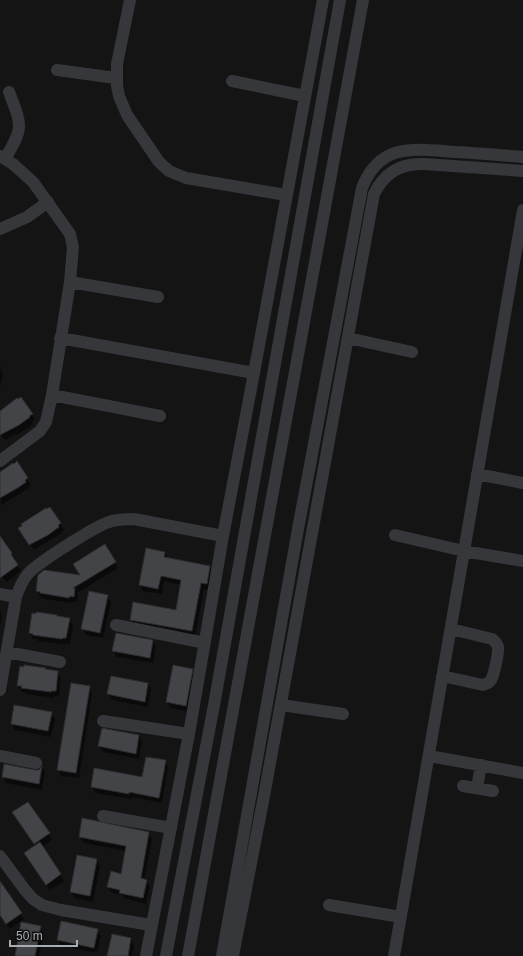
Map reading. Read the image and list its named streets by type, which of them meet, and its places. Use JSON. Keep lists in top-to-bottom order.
{
  "scale_bar": "50 m"
}
